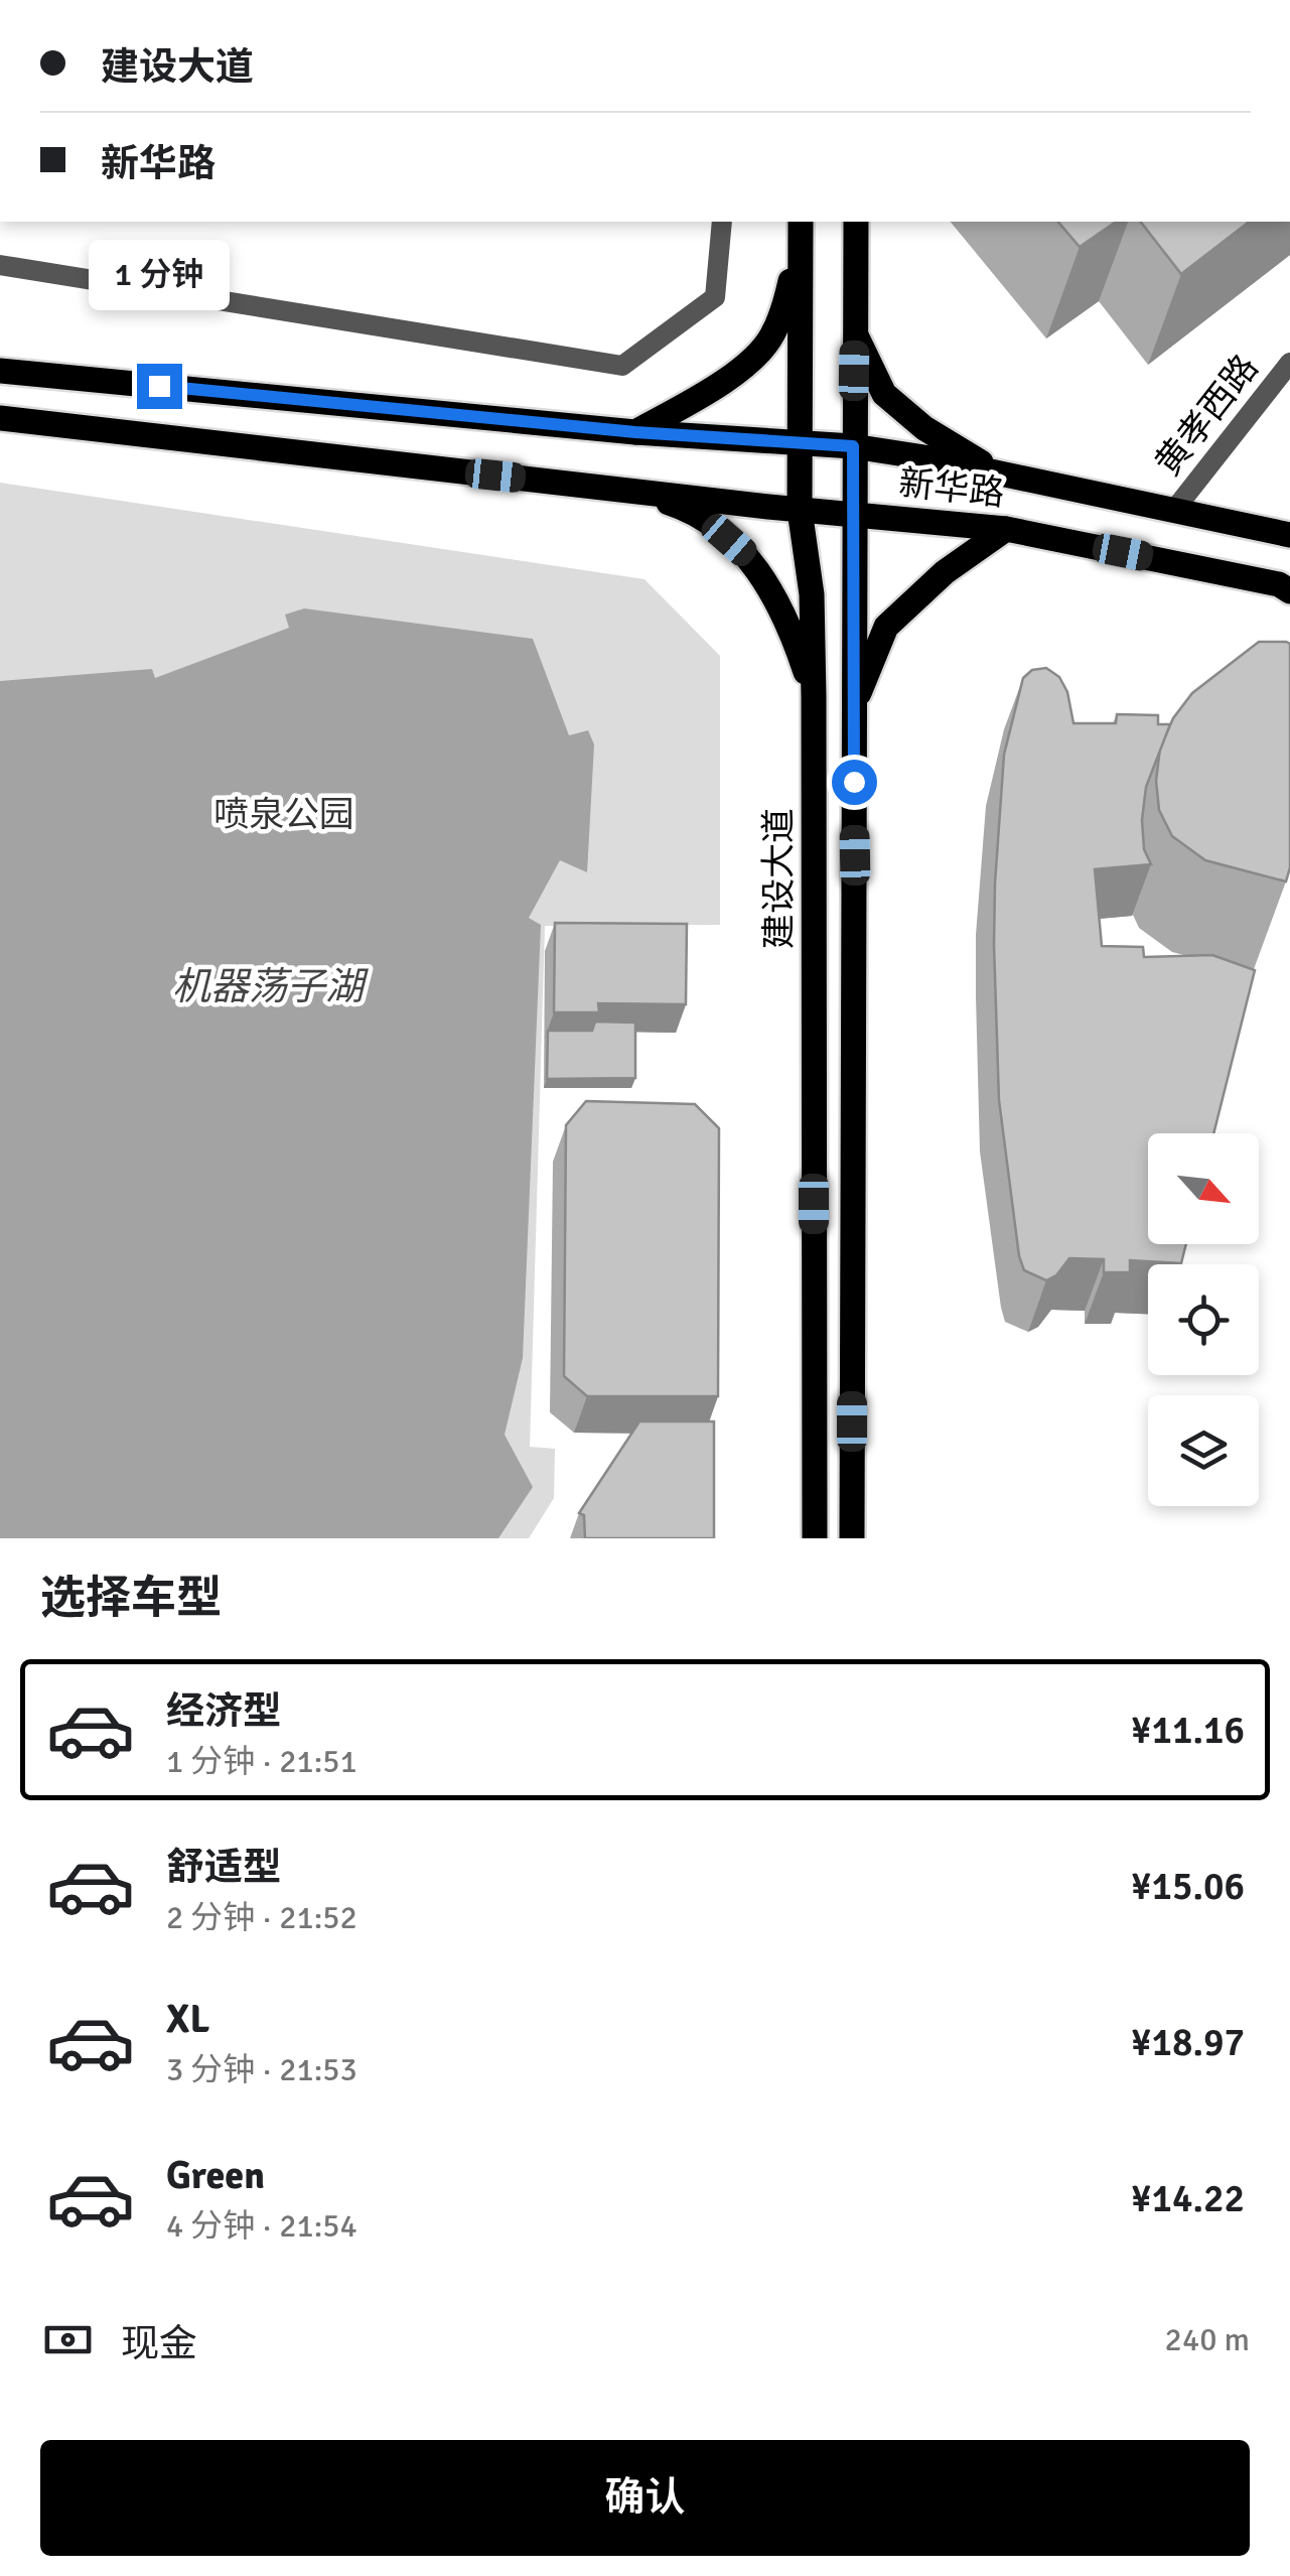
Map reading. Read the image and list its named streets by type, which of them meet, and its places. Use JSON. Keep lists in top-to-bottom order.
{
  "streets": {
    "main road": ["新华路", "建设大道"],
    "street": ["黄孝西路"]
  },
  "crossings": [
    ["黄孝西路", "新华路"],
    ["新华路", "建设大道"]
  ],
  "water": ["机器荡子湖"],
  "parks": ["喷泉公园"],
  "north": "bottom right",
  "page": {
    "banner": ["建设大道", "新华路"],
    "bubble": "1 分钟",
    "heading": "选择车型",
    "list": [
      {
        "name": "经济型",
        "note": "1 分钟 · 21:51",
        "value": "¥11.16"
      },
      {
        "name": "舒适型",
        "note": "2 分钟 · 21:52",
        "value": "¥15.06"
      },
      {
        "name": "XL",
        "note": "3 分钟 · 21:53",
        "value": "¥18.97"
      },
      {
        "name": "Green",
        "note": "4 分钟 · 21:54",
        "value": "¥14.22"
      }
    ],
    "pay": ["现金", "240 m"],
    "buttons": "确认"
  }
}
